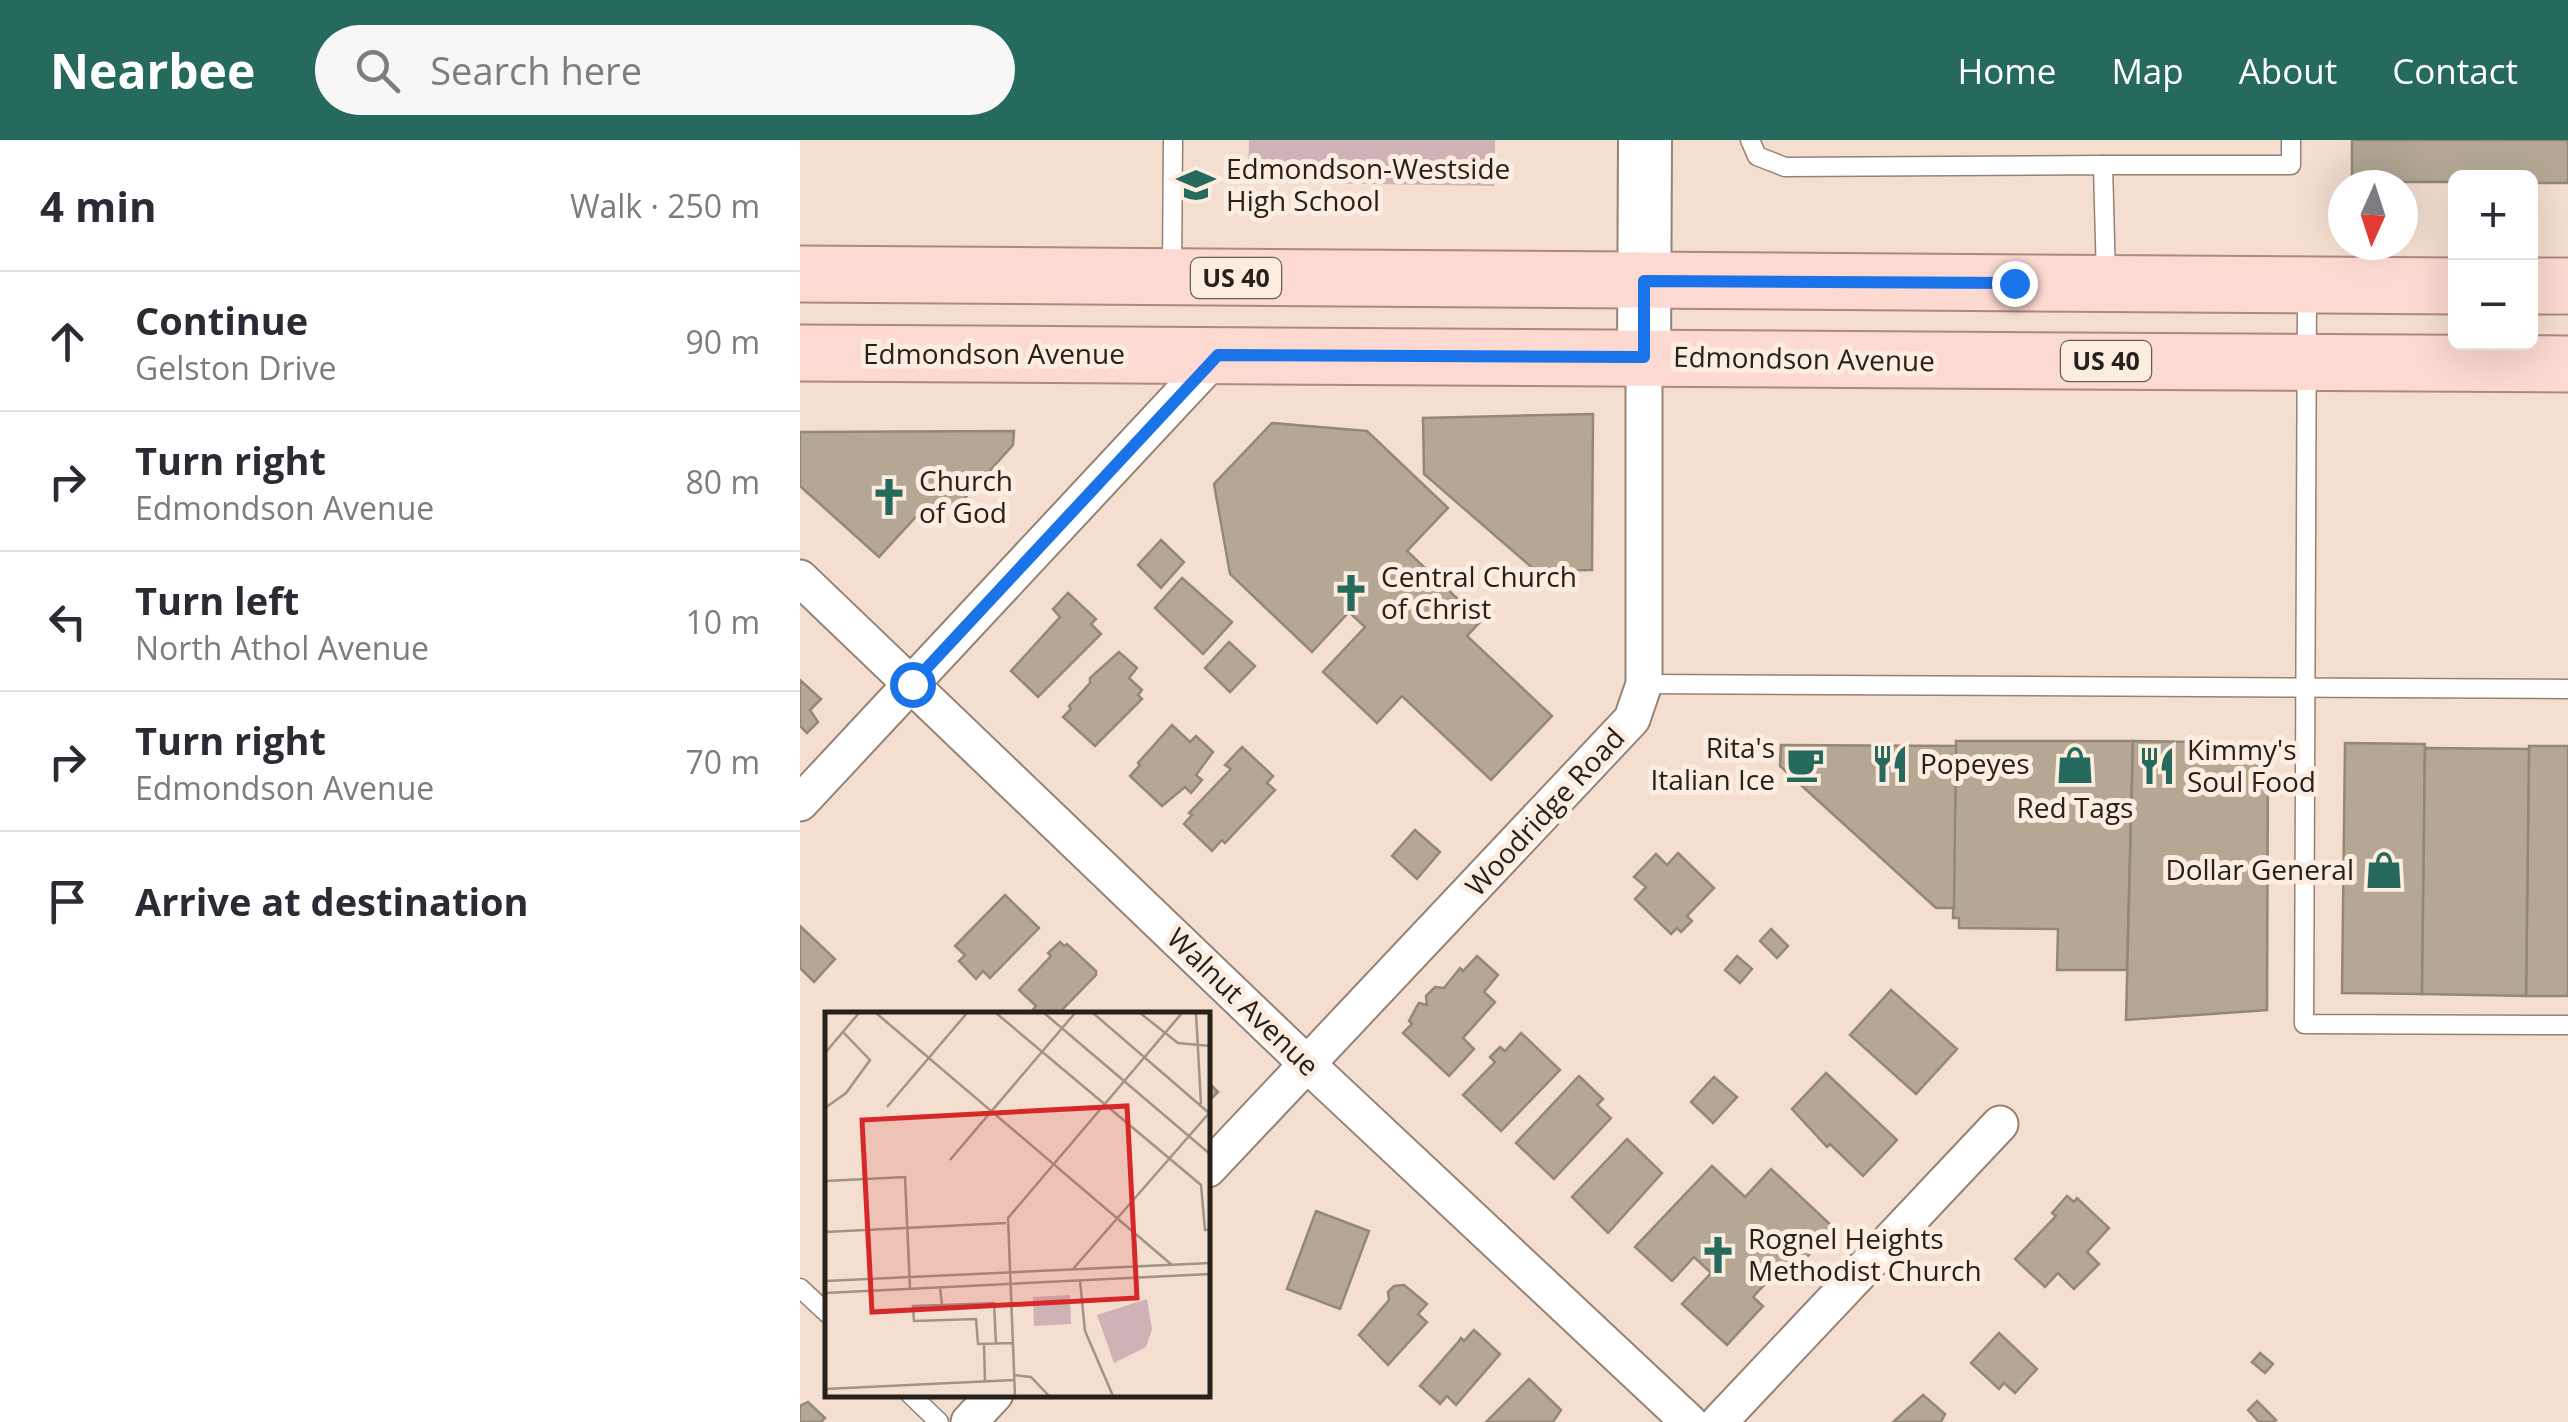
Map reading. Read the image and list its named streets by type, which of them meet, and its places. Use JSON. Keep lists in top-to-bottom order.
{
  "streets": {
    "main road": ["US 40", "Edmondson Avenue"],
    "street": ["Woodridge Road", "Walnut Avenue"]
  },
  "crossings": [
    ["Edmondson Avenue", "Woodridge Road"],
    ["Woodridge Road", "Walnut Avenue"]
  ],
  "places": {
    "school or university": ["Edmondson-Westside High School"],
    "church": ["Church of God", "Central Church of Christ", "Rognel Heights Methodist Church"],
    "cafe": ["Rita's Italian Ice"],
    "restaurant": ["Popeyes", "Kimmy's Soul Food"],
    "shop": ["Red Tags", "Dollar General"]
  },
  "north": "bottom",
  "page": {
    "header": "Nearbee",
    "search": "Search here",
    "nav": [
      "Home",
      "Map",
      "About",
      "Contact"
    ],
    "heading": ["4 min", "Walk · 250 m"],
    "map_buttons": ["+", "−"],
    "list": [
      ["Continue", "Gelston Drive", "90 m"],
      ["Turn right", "Edmondson Avenue", "80 m"],
      ["Turn left", "North Athol Avenue", "10 m"],
      ["Turn right", "Edmondson Avenue", "70 m"],
      "Arrive at destination"
    ]
  }
}
